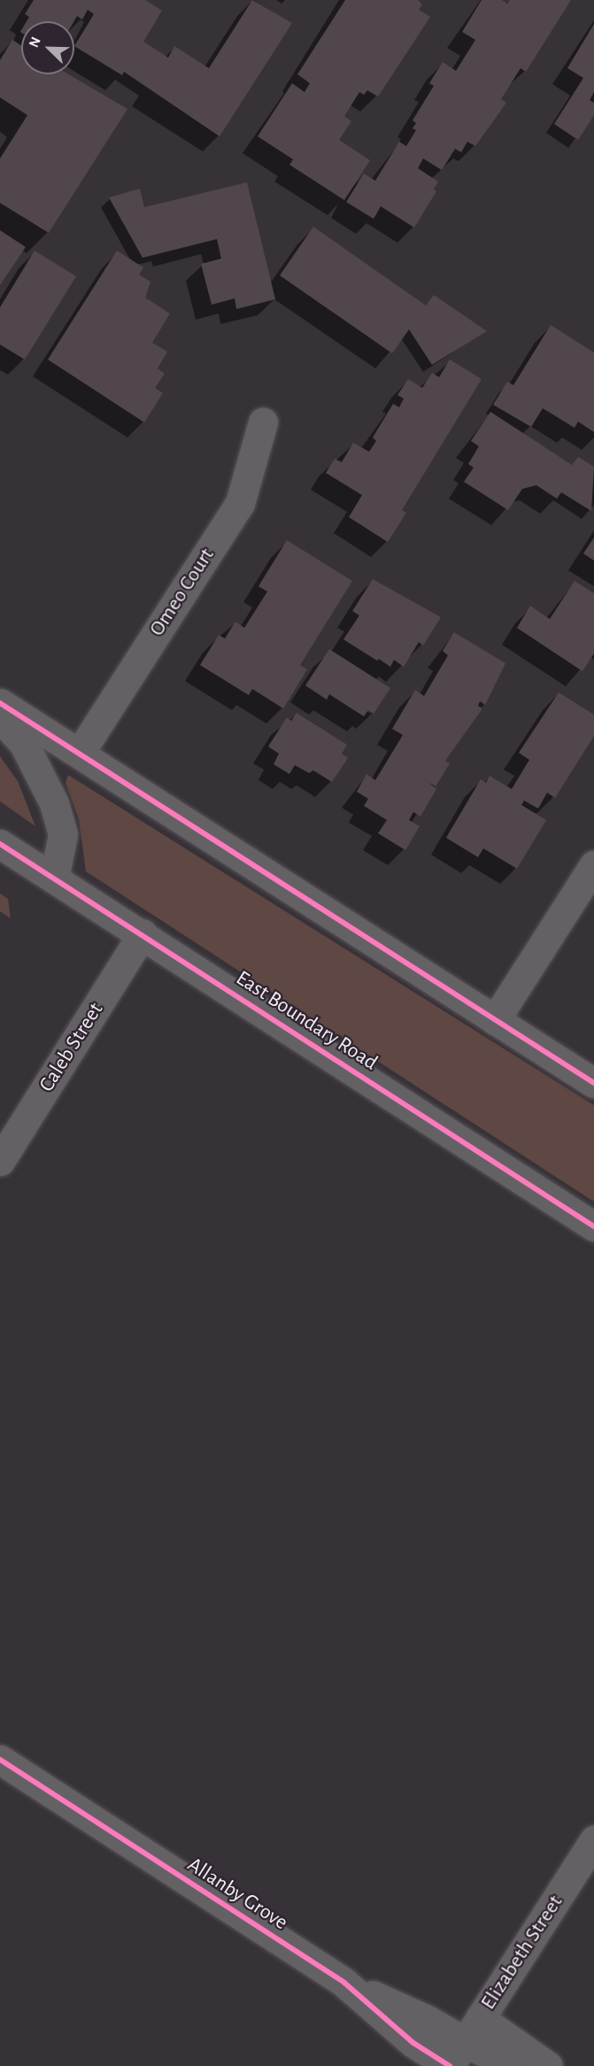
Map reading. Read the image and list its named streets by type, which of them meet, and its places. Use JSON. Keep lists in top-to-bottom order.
{
  "streets": {
    "street": [
      "Omeo Court",
      "East Boundary Road",
      "Caleb Street",
      "Allanby Grove",
      "Elizabeth Street"
    ]
  },
  "crossings": [
    ["East Boundary Road", "Caleb Street"],
    ["Allanby Grove", "Elizabeth Street"]
  ],
  "north": "top left"
}
